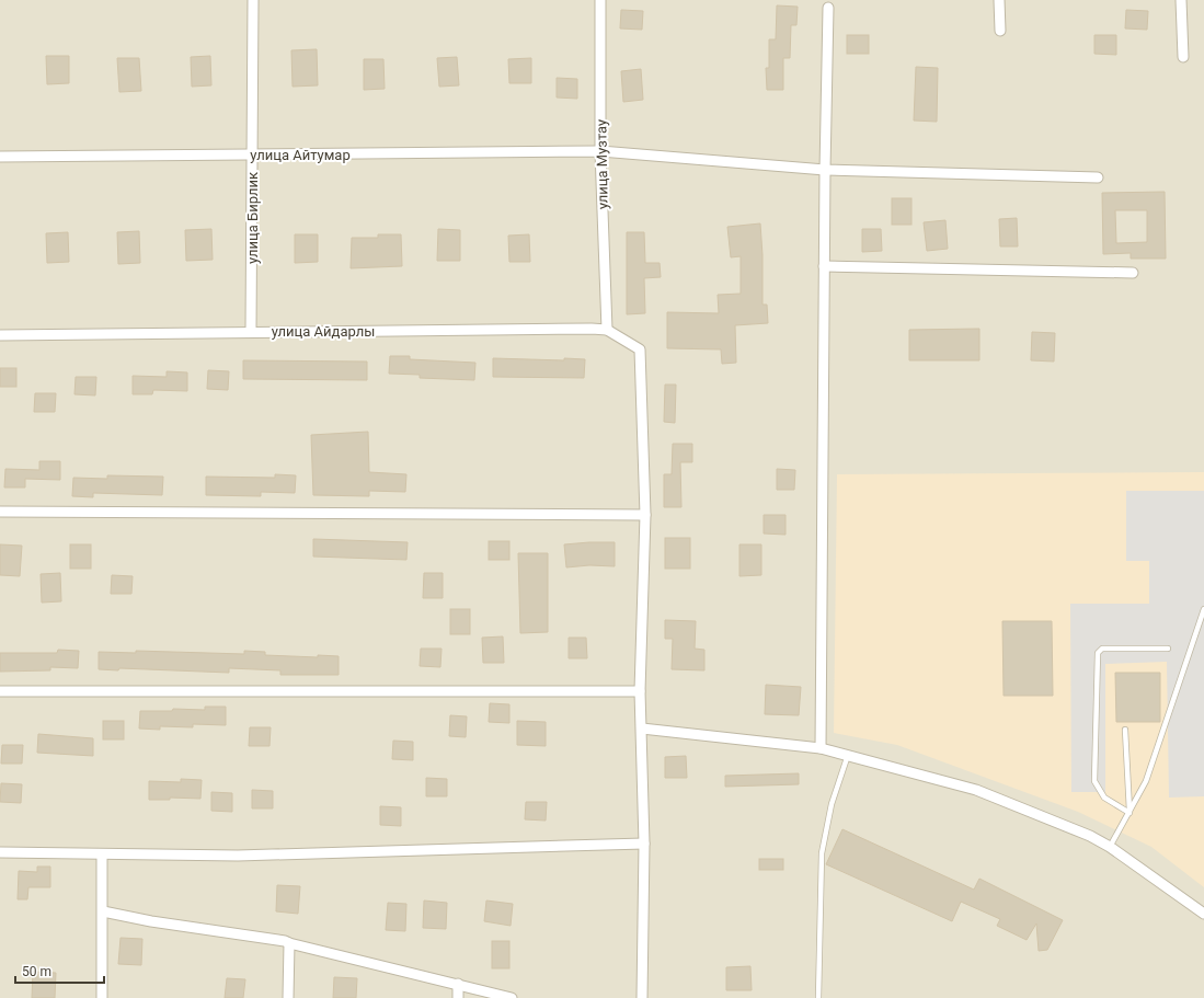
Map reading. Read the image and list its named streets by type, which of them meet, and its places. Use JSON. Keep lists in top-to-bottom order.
{
  "streets": {
    "street": [
      "улица Айтумар",
      "улица Музтау",
      "улица Бирлик",
      "улица Айдарлы"
    ]
  },
  "crossings": [
    ["улица Айтумар", "улица Музтау"],
    ["улица Айтумар", "улица Бирлик"],
    ["улица Музтау", "улица Айдарлы"],
    ["улица Бирлик", "улица Айдарлы"]
  ],
  "scale_bar": "50 m"
}
